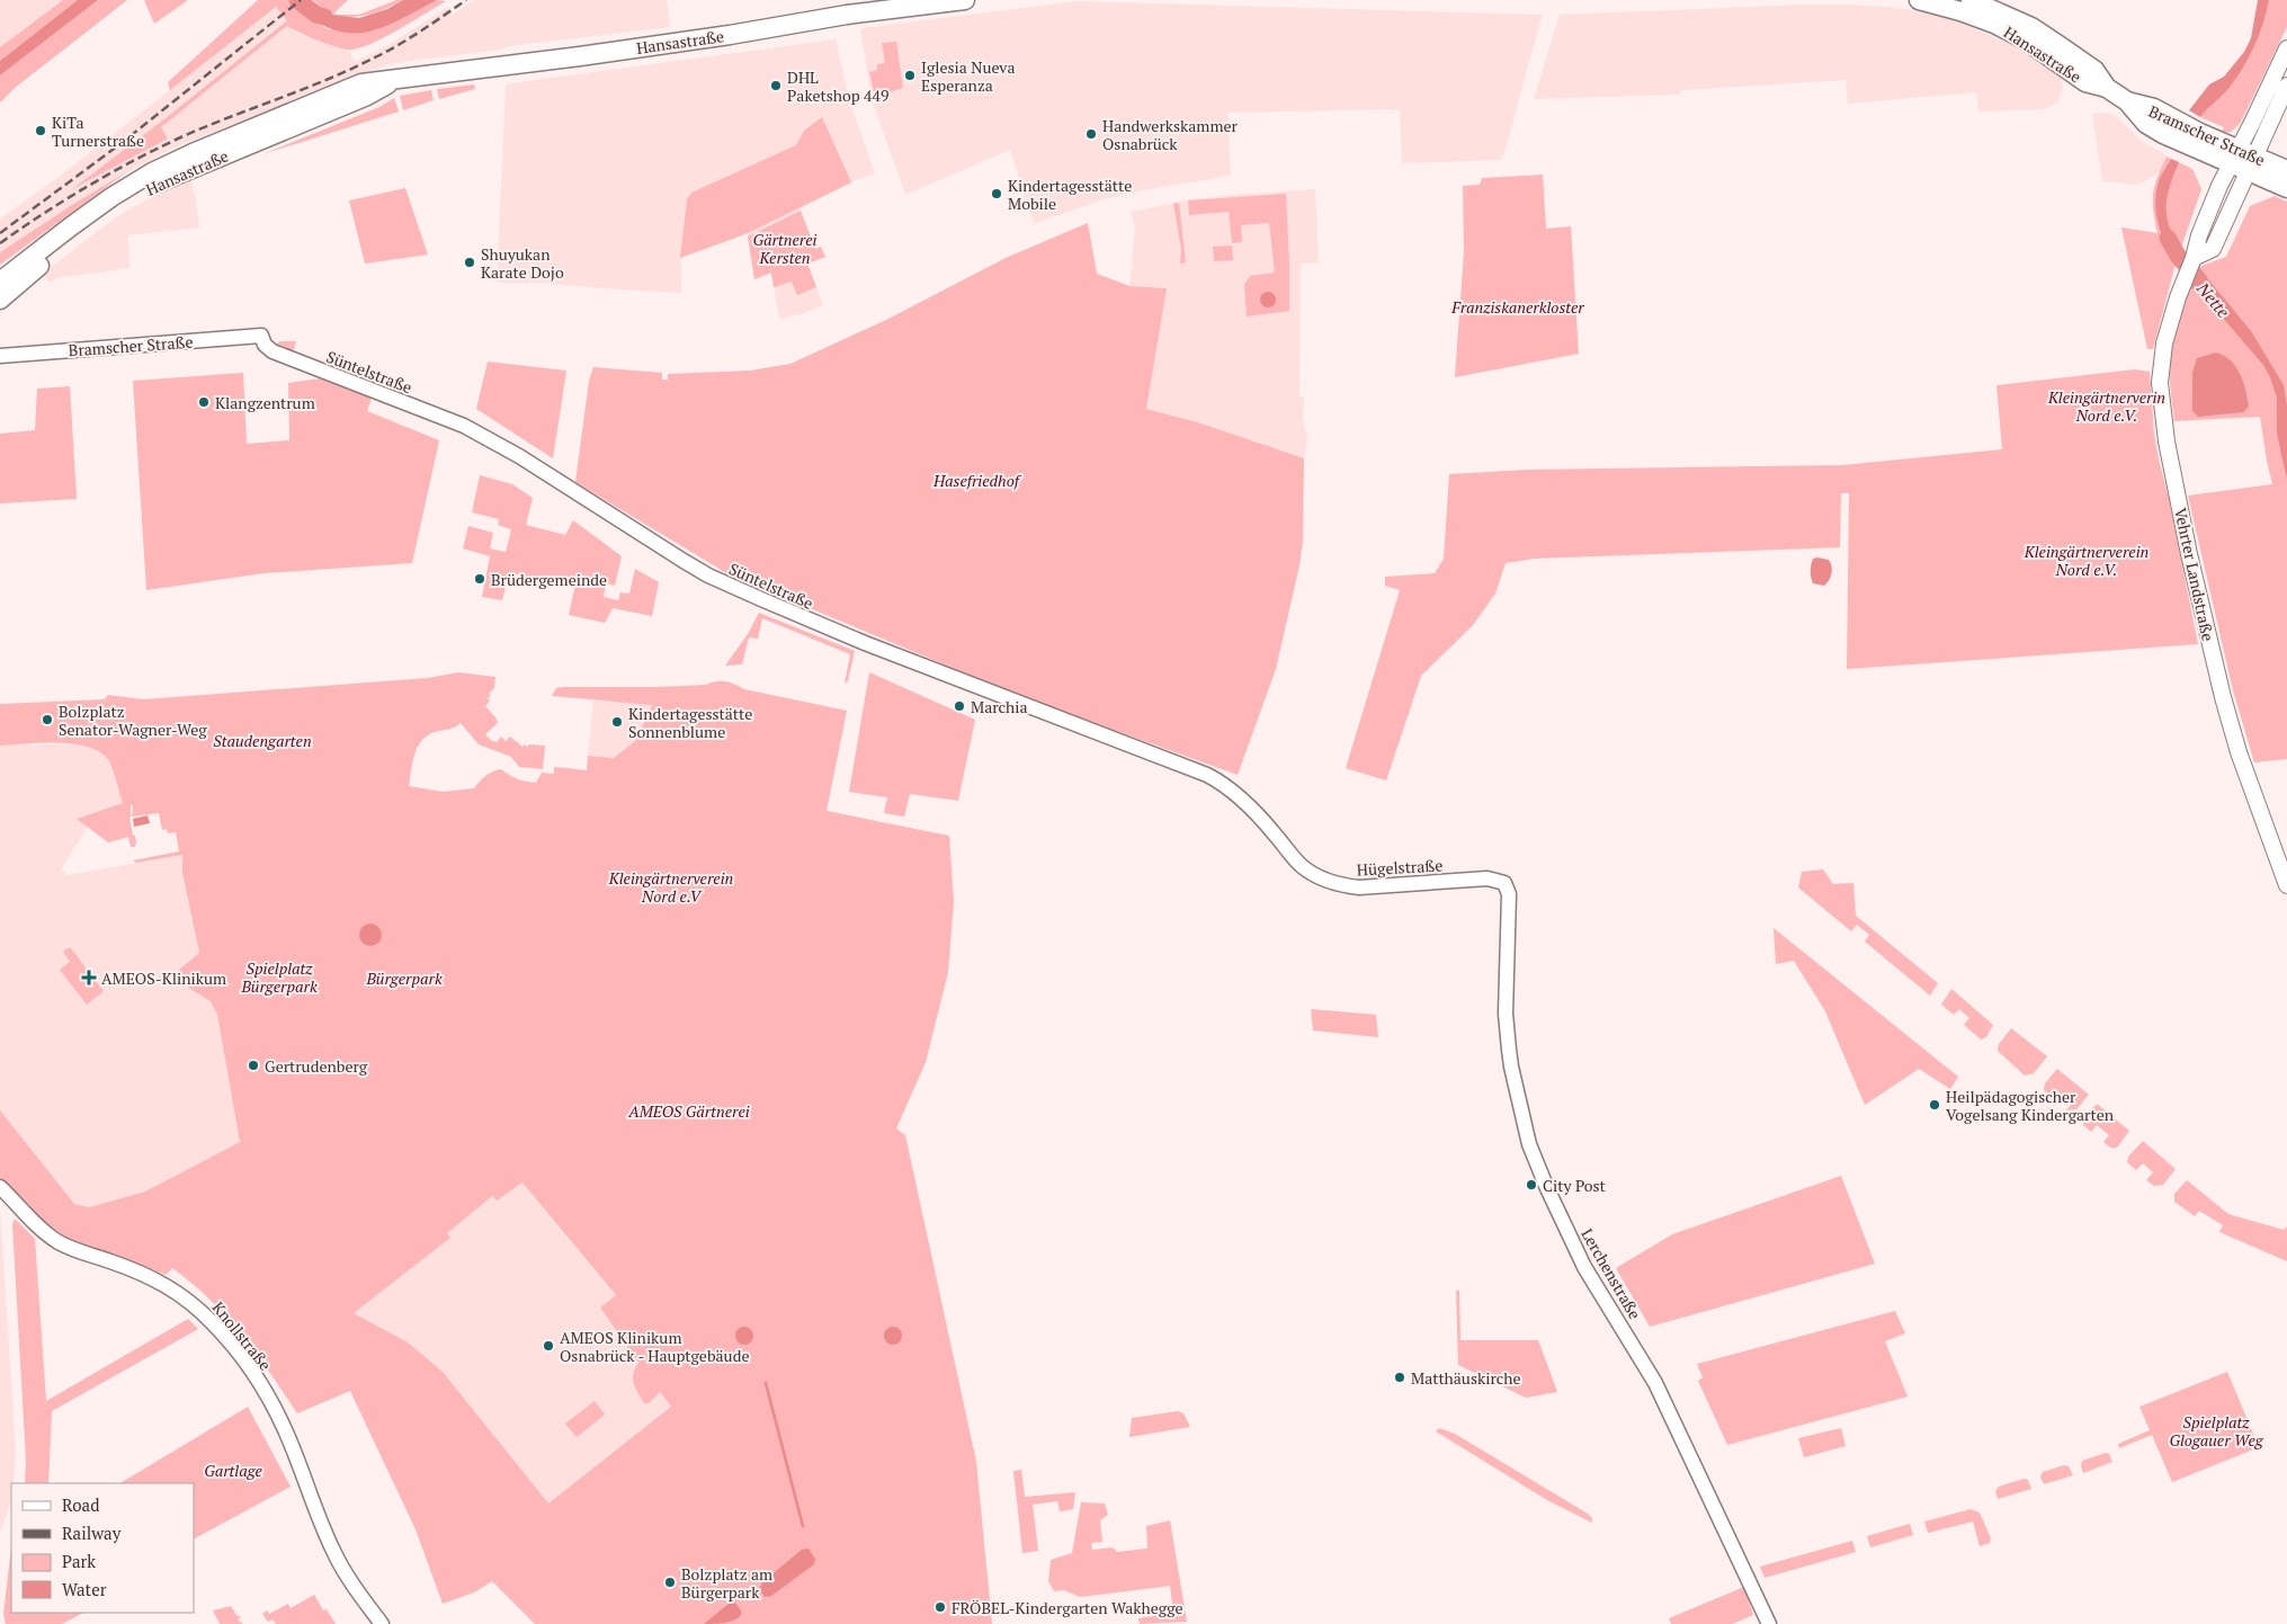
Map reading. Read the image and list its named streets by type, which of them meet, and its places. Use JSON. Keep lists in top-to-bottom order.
{
  "streets": {
    "main road": ["Hansastraße", "Bramscher Straße", "Vehrter Landstraße"],
    "street": [
      "Süntelstraße",
      "Hügelstraße",
      "Lerchenstraße",
      "Knollstraße"
    ]
  },
  "crossings": [
    ["Hansastraße", "Bramscher Straße"],
    ["Bramscher Straße", "Süntelstraße"],
    ["Bramscher Straße", "Vehrter Landstraße"],
    ["Süntelstraße", "Hügelstraße"],
    ["Hügelstraße", "Lerchenstraße"]
  ],
  "water": ["Nette"],
  "parks": [
    "Gärtnerei Kersten",
    "Franziskanerkloster",
    "Kleingärtnerverin Nord e.V.",
    "Hasefriedhof",
    "Kleingärtnerverein Nord e.V.",
    "Staudengarten",
    "Kleingärtnerverein Nord e.V",
    "Spielplatz Bürgerpark",
    "Bürgerpark",
    "AMEOS Gärtnerei",
    "Spielplatz Glogauer Weg",
    "Gartlage"
  ],
  "places": {
    "other": [
      "Iglesia Nueva Esperanza",
      "DHL Paketshop 449",
      "KiTa Turnerstraße",
      "Handwerkskammer Osnabrück",
      "Kindertagesstätte Mobile",
      "Shuyukan Karate Dojo",
      "Klangzentrum",
      "Brüdergemeinde",
      "Marchia",
      "Bolzplatz Senator-Wagner-Weg",
      "Kindertagesstätte Sonnenblume",
      "Gertrudenberg",
      "Heilpädagogischer Vogelsang Kindergarten",
      "City Post",
      "AMEOS Klinikum Osnabrück - Hauptgebäude",
      "Matthäuskirche",
      "Bolzplatz am Bürgerpark",
      "FRÖBEL-Kindergarten Wakhegge"
    ],
    "health": ["AMEOS-Klinikum"]
  },
  "legend": [
    "Road",
    "Railway",
    "Park",
    "Water"
  ]
}
